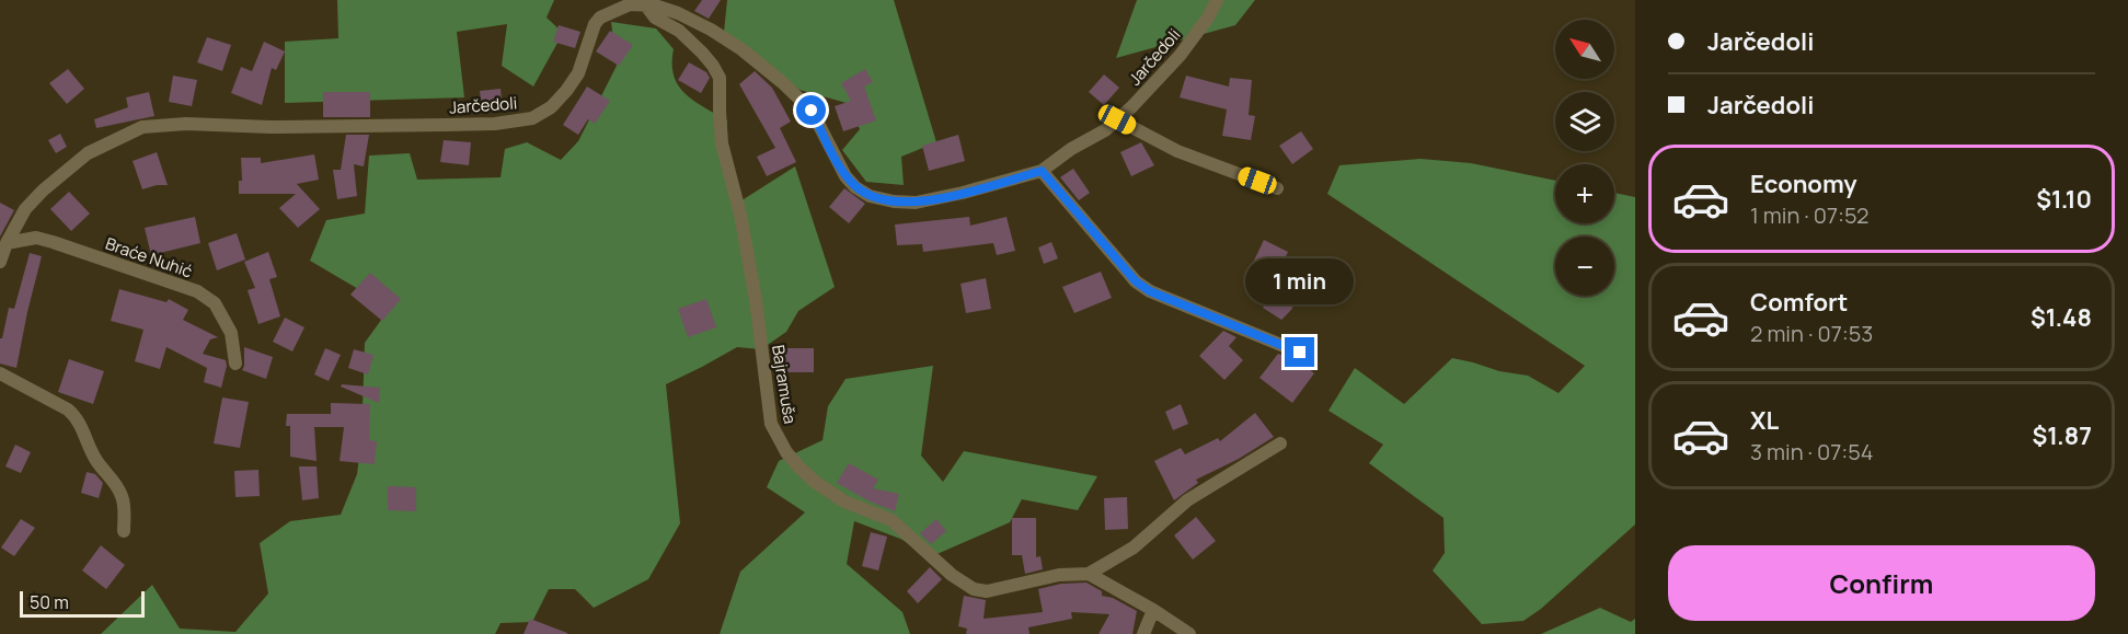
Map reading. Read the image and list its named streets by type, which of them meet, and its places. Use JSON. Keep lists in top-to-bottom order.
{
  "streets": {
    "street": ["Jarčedoli", "Braće Nuhić", "Bajramuša"]
  },
  "crossings": [
    ["Jarčedoli", "Braće Nuhić"],
    ["Jarčedoli", "Bajramuša"]
  ],
  "scale_bar": "50 m",
  "north": "top left",
  "page": {
    "banner": ["Jarčedoli", "Jarčedoli"],
    "map_buttons": ["+", "−"],
    "list": [
      {
        "name": "Economy",
        "note": "1 min · 07:52",
        "value": "$1.10"
      },
      {
        "name": "Comfort",
        "note": "2 min · 07:53",
        "value": "$1.48"
      },
      {
        "name": "XL",
        "note": "3 min · 07:54",
        "value": "$1.87"
      }
    ],
    "bubble": "1 min",
    "buttons": "Confirm",
    "scale": "50 m"
  }
}
